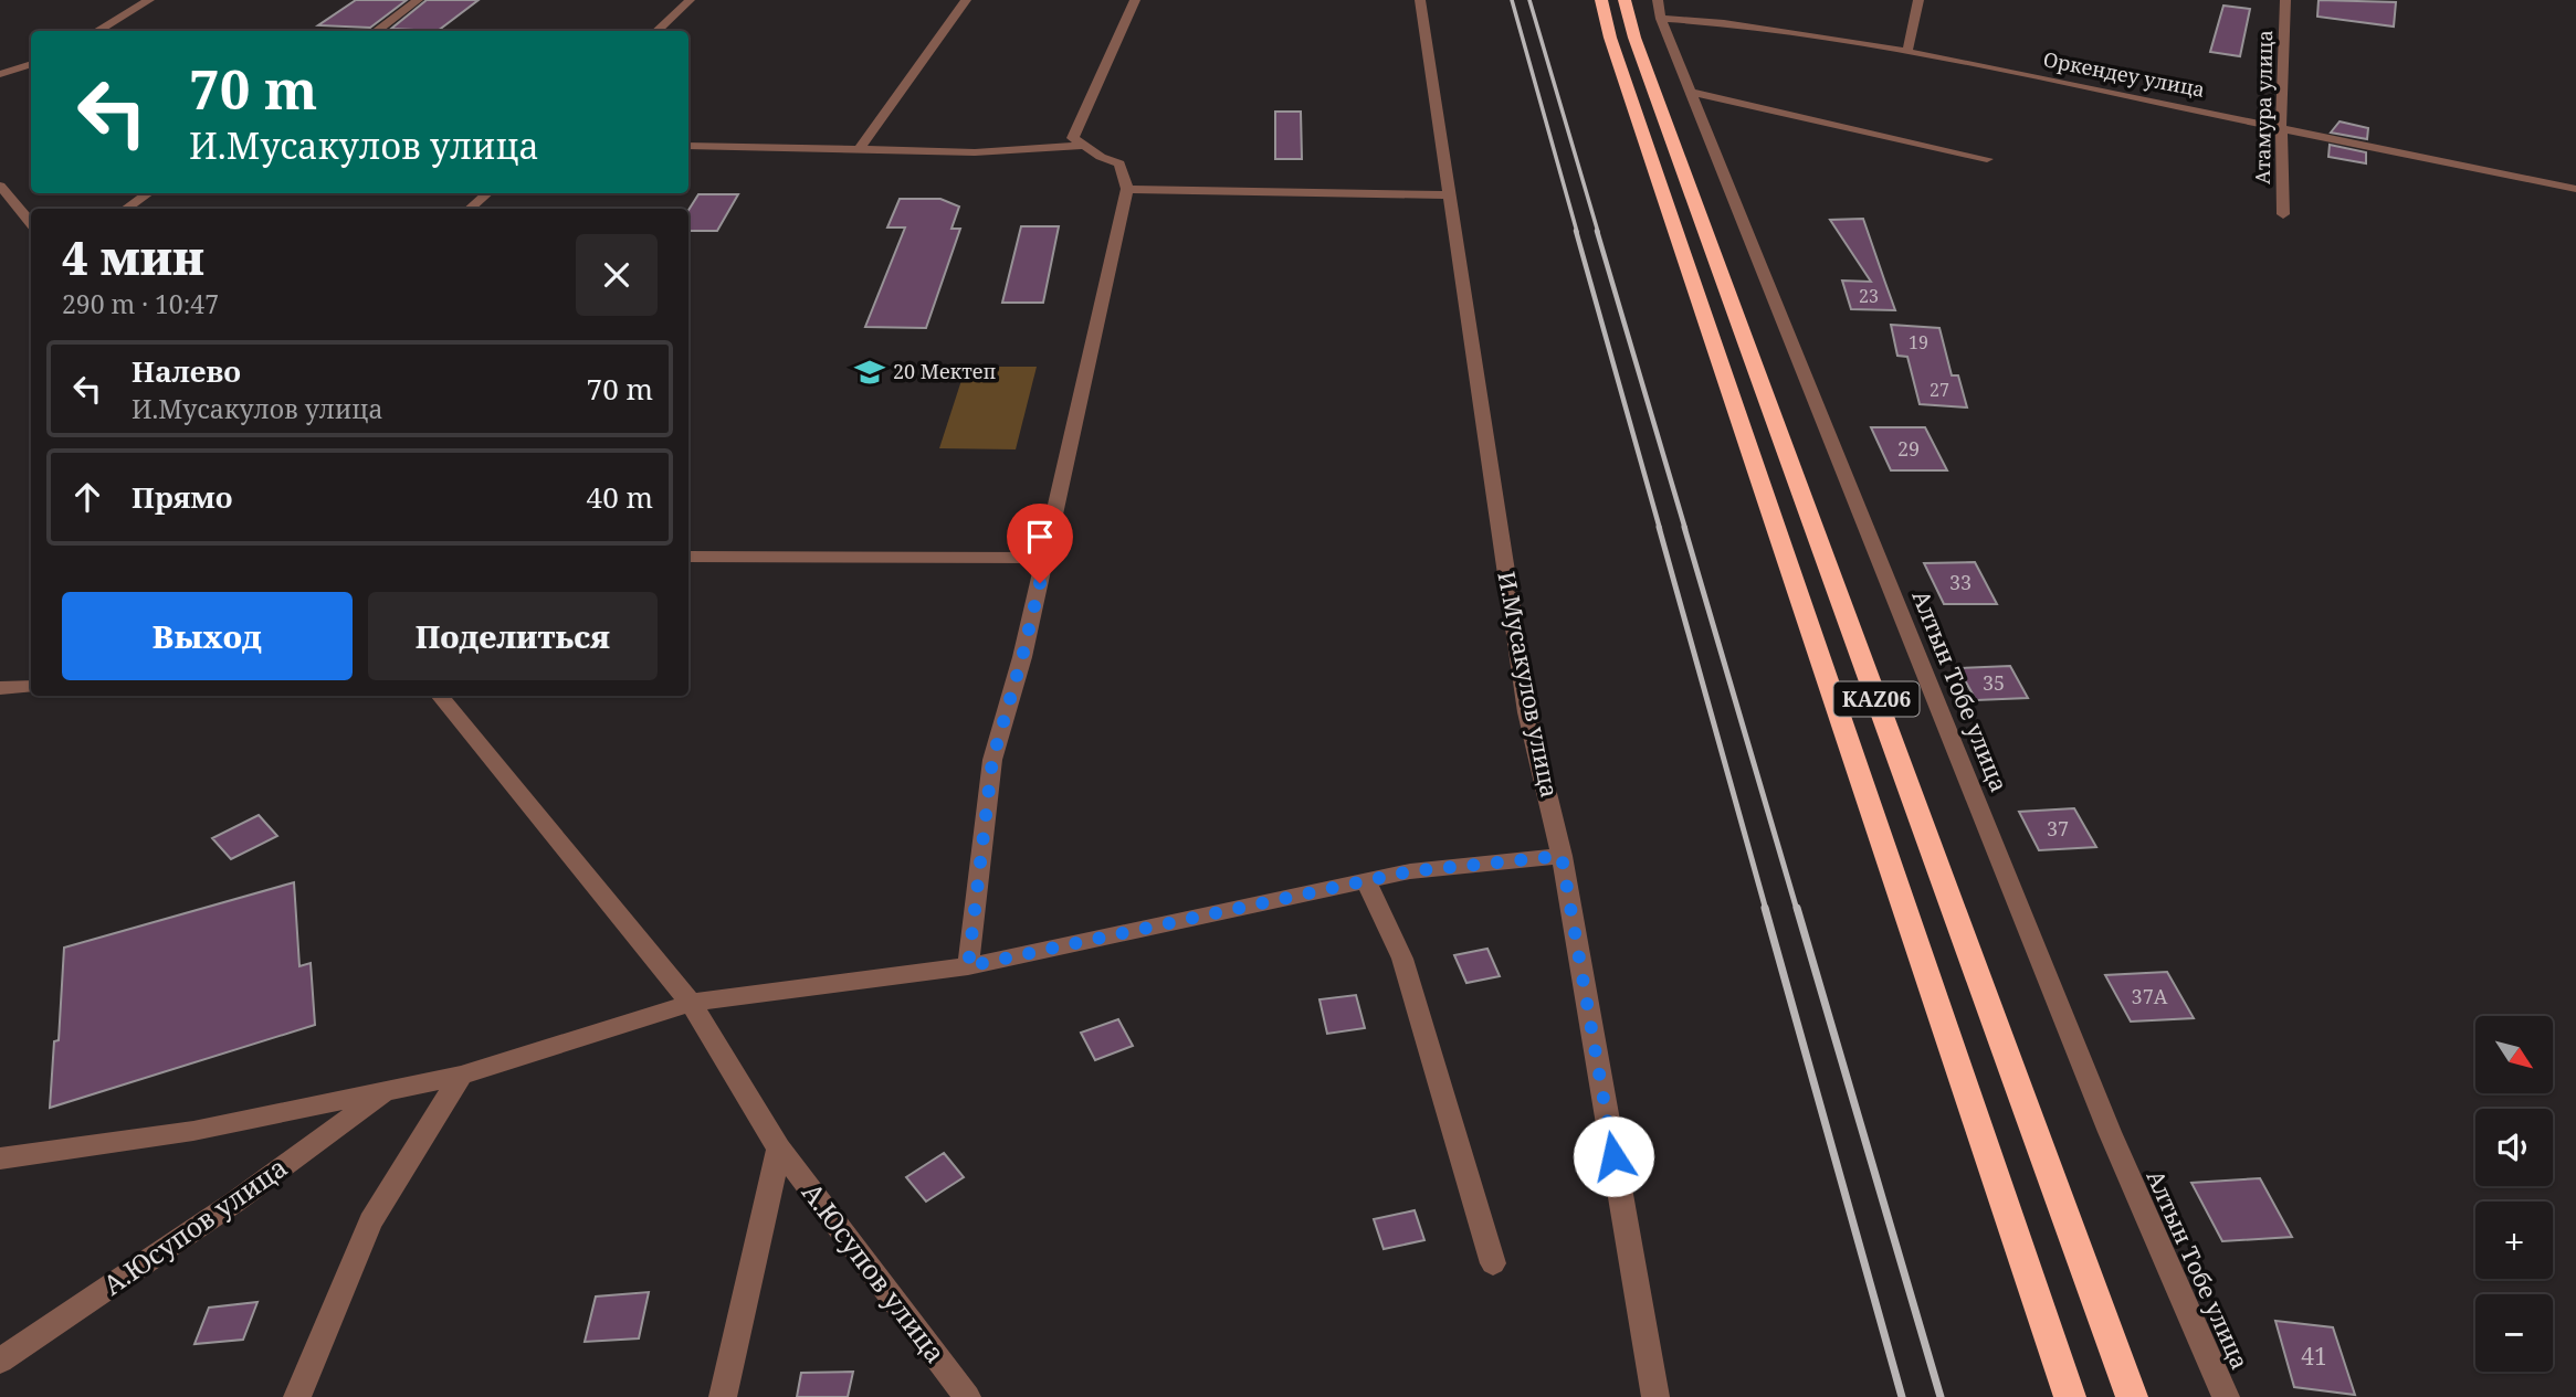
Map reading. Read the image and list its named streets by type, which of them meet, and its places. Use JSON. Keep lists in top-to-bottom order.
{
  "streets": {
    "highway": ["KАZ06"],
    "street": [
      "Оркендеу улица",
      "Атамура улица",
      "И.Мусакулов улица",
      "Алтын Тобе улица",
      "А.Юсупов улица"
    ]
  },
  "crossings": [
    ["Оркендеу улица", "Атамура улица"],
    ["Оркендеу улица", "Алтын Тобе улица"]
  ],
  "places": {
    "school or university": ["20 Мектеп"]
  },
  "house_numbers": [
    "23",
    "19",
    "27",
    "29",
    "33",
    "35",
    "37",
    "37А",
    "41"
  ],
  "north": "bottom right",
  "page": {
    "turn": ["70 m", "И.Мусакулов улица"],
    "heading": ["4 мин", "290 m · 10:47"],
    "list": [
      {
        "name": "Налево",
        "note": "И.Мусакулов улица",
        "value": "70 m"
      },
      {
        "name": "Прямо",
        "value": "40 m"
      }
    ],
    "buttons": ["Выход", "Поделиться"],
    "map_buttons": ["+", "−"]
  }
}
